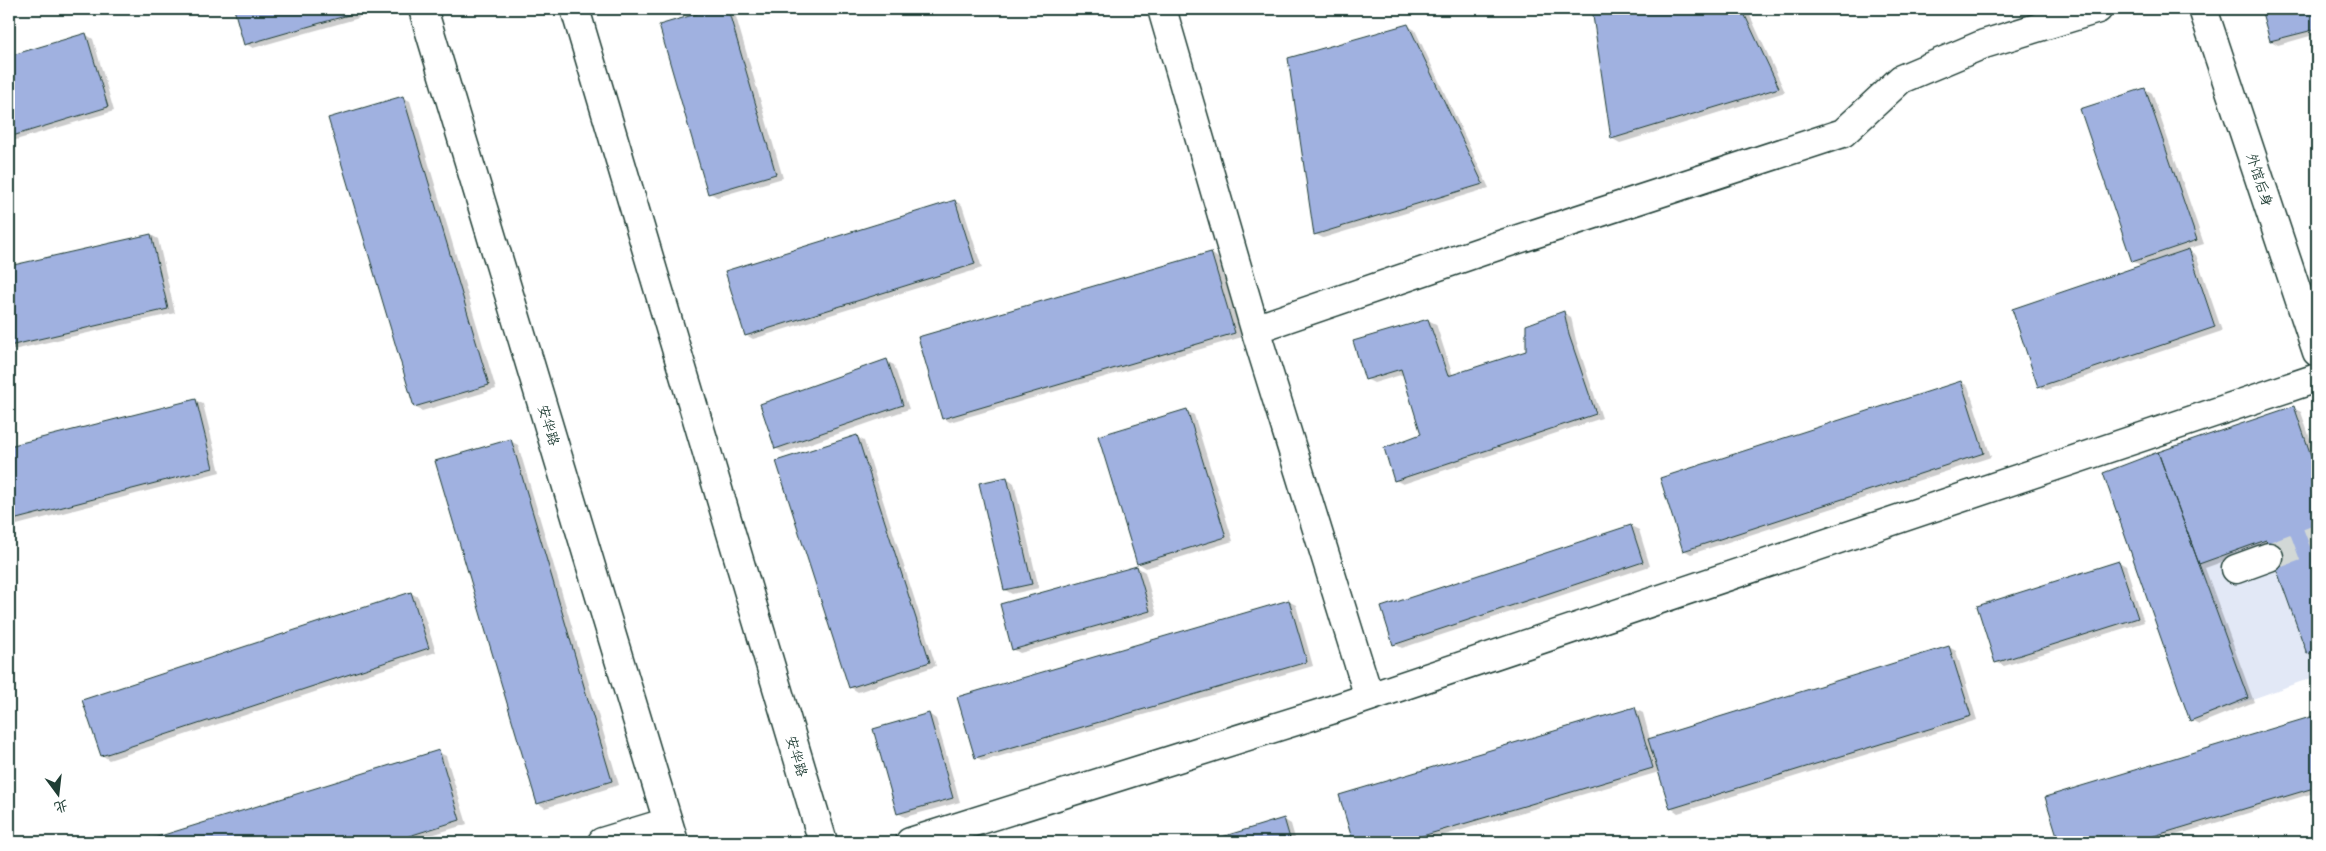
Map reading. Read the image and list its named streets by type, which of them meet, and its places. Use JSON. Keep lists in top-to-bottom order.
{
  "streets": {
    "street": ["外馆后身", "安华路"]
  },
  "north": "bottom"
}
